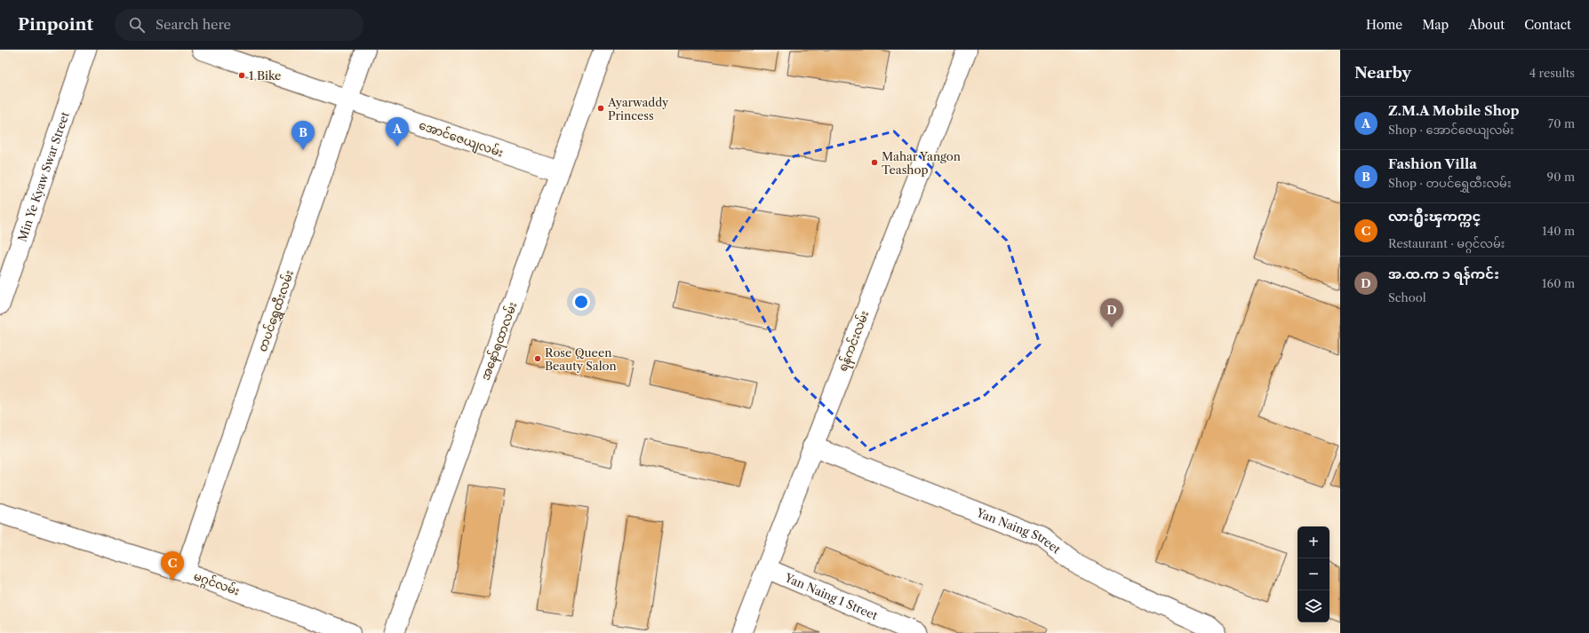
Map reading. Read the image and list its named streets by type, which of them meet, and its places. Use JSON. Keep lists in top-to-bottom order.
{
  "streets": {
    "street": [
      "အောင်ဇေယျလမ်း",
      "Min Ye Kyaw Swar Street",
      "တပင်ရွှေထီးလမ်း",
      "အနော်ရထာလမ်း",
      "ရန်ကင်းလမ်း",
      "Yan Naing Street",
      "မဂ္ဂင်လမ်း",
      "Yan Naing 1 Street"
    ]
  },
  "crossings": [
    ["အောင်ဇေယျလမ်း", "တပင်ရွှေထီးလမ်း"],
    ["အောင်ဇေယျလမ်း", "အနော်ရထာလမ်း"],
    ["တပင်ရွှေထီးလမ်း", "မဂ္ဂင်လမ်း"],
    ["ရန်ကင်းလမ်း", "Yan Naing Street"],
    ["ရန်ကင်းလမ်း", "Yan Naing 1 Street"]
  ],
  "places": [
    "1 Bike",
    "Ayarwaddy Princess",
    "Mahar Yangon Teashop",
    "Rose Queen Beauty Salon"
  ],
  "page": {
    "header": "Pinpoint",
    "search": "Search here",
    "nav": [
      "Home",
      "Map",
      "About",
      "Contact"
    ],
    "heading": ["Nearby", "4 results"],
    "list": [
      {
        "mark": "A",
        "name": "Z.M.A Mobile Shop",
        "note": "Shop · အောင်ဇေယျလမ်း",
        "value": "70 m"
      },
      {
        "mark": "B",
        "name": "Fashion Villa",
        "note": "Shop · တပင်ရွှေထီးလမ်း",
        "value": "90 m"
      },
      {
        "mark": "C",
        "name": "လား႐ွိဳးၾကက္ကင္",
        "note": "Restaurant · မဂ္ဂင်လမ်း",
        "value": "140 m"
      },
      {
        "mark": "D",
        "name": "အ.ထ.က ၁ ရန်ကင်း",
        "note": "School",
        "value": "160 m"
      }
    ],
    "pins": [
      "A",
      "B",
      "D",
      "C"
    ],
    "map_buttons": ["+", "−"]
  }
}
